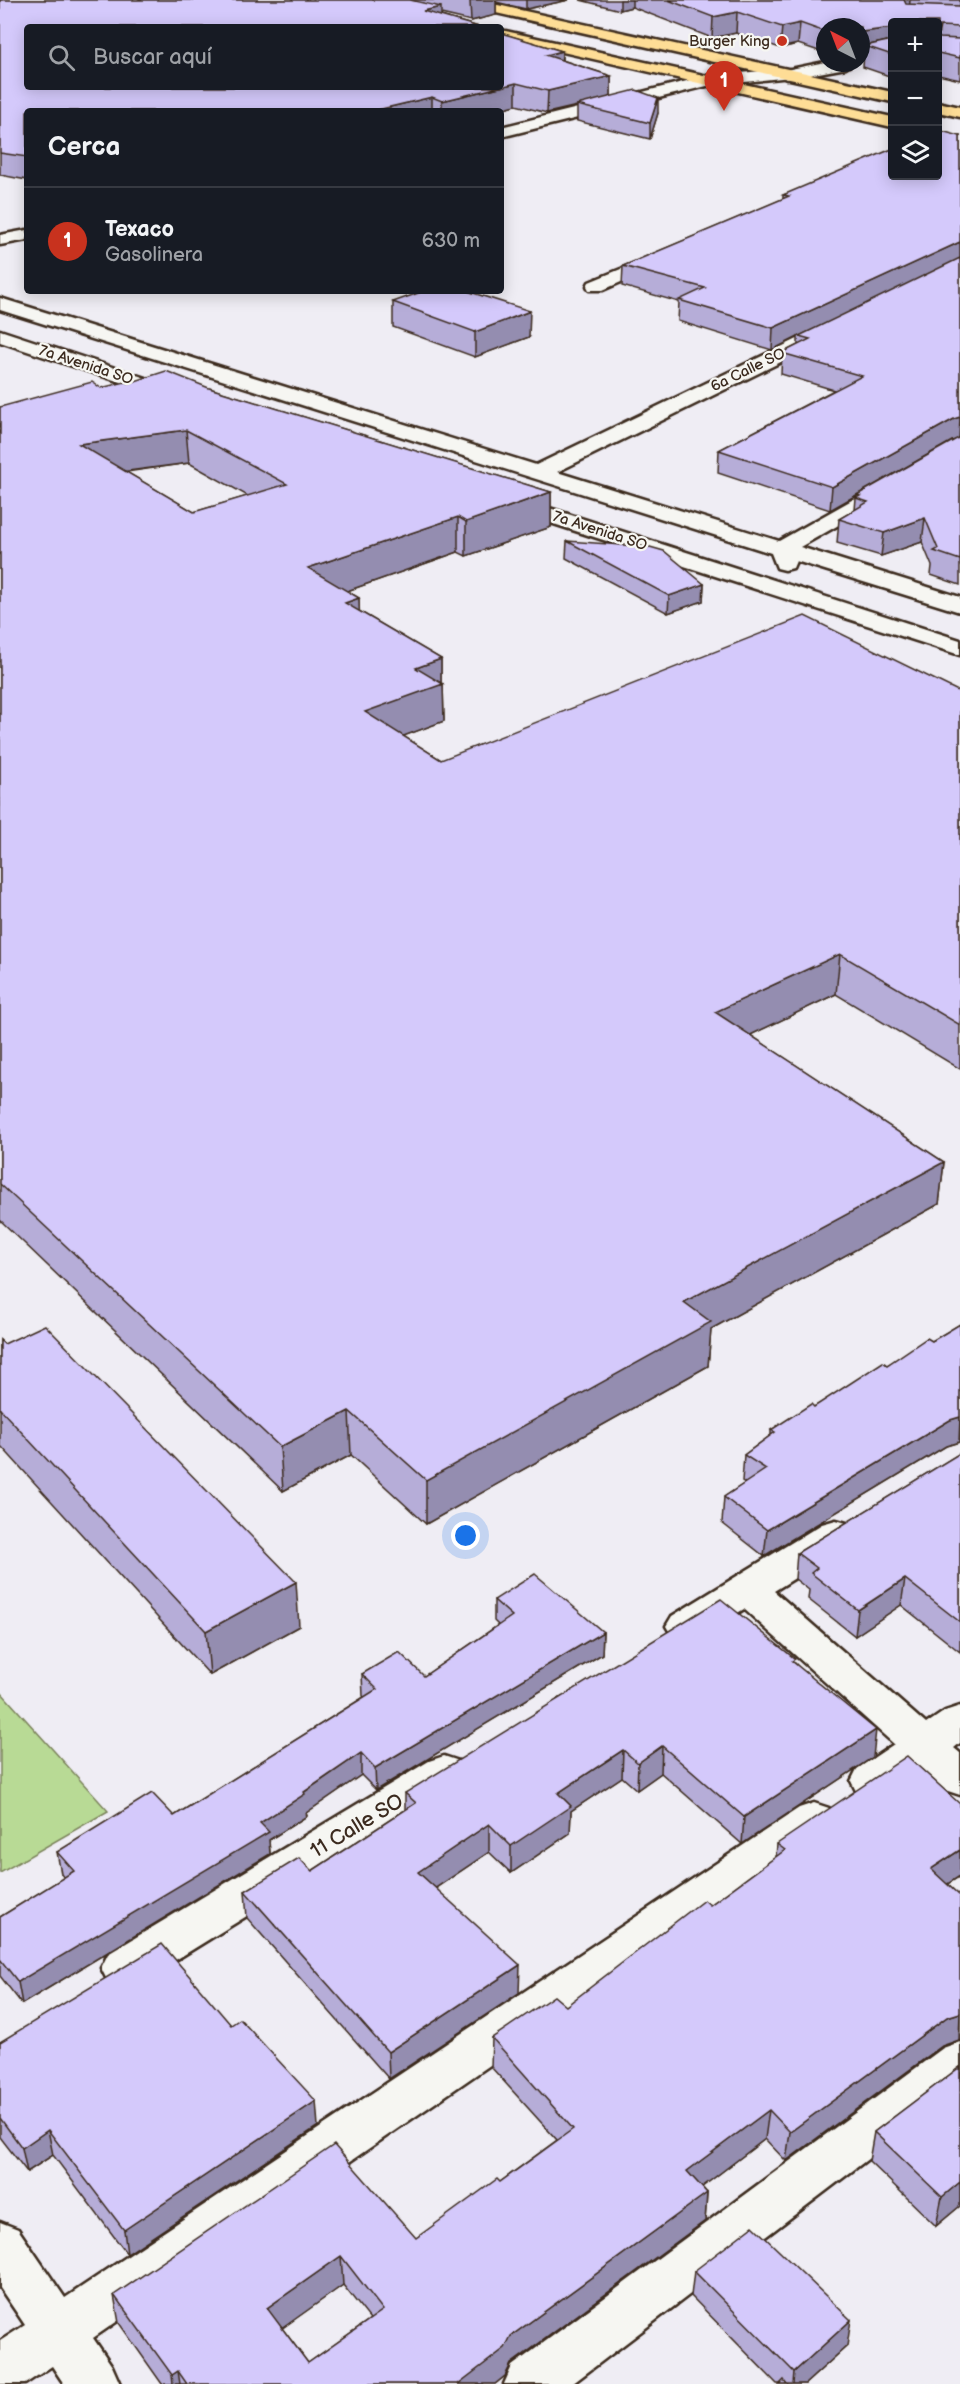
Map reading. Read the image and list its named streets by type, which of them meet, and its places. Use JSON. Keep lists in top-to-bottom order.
{
  "streets": {
    "street": ["7a Avenida SO", "6a Calle SO", "11 Calle SO"]
  },
  "crossings": [
    ["7a Avenida SO", "6a Calle SO"]
  ],
  "places": ["Burger King"],
  "north": "top left",
  "page": {
    "map_buttons": ["+", "−"],
    "search": "Buscar aquí",
    "pins": "1",
    "heading": "Cerca",
    "list": [
      {
        "mark": "1",
        "name": "Texaco",
        "note": "Gasolinera",
        "value": "630 m"
      }
    ]
  }
}
